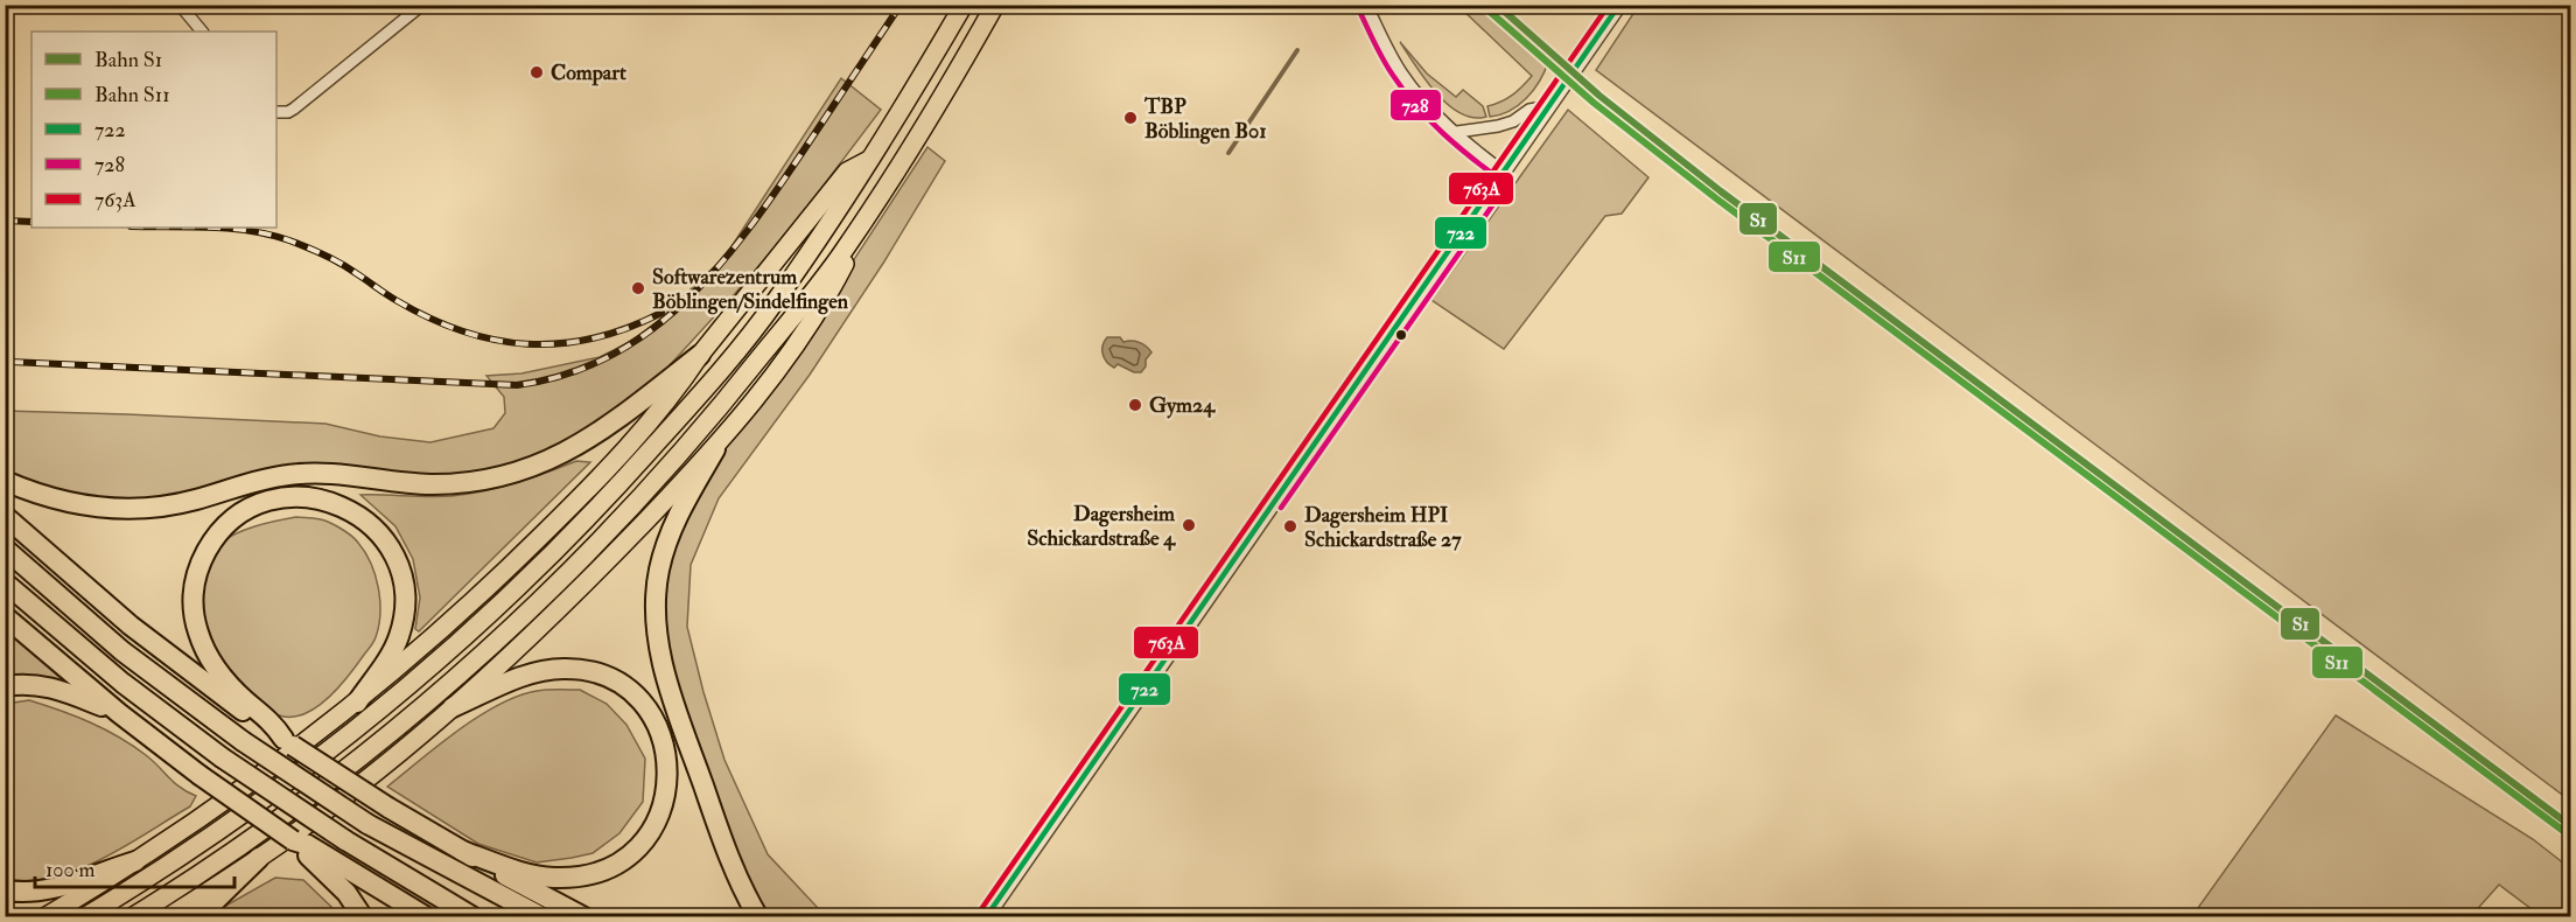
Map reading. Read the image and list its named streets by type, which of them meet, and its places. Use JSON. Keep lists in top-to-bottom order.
{
  "places": [
    "Compart",
    "TBP Böblingen B01",
    "Softwarezentrum Böblingen/Sindelfingen",
    "Gym24",
    "Dagersheim Schickardstraße 4",
    "Dagersheim HPI Schickardstraße 27"
  ],
  "lines": [
    "rail line S1",
    "transit line 722",
    "transit line 763A",
    "transit line 728",
    "rail line S11"
  ],
  "legend": [
    "Bahn S1",
    "Bahn S11",
    "722",
    "728",
    "763A"
  ],
  "scale_bar": "100 m"
}
